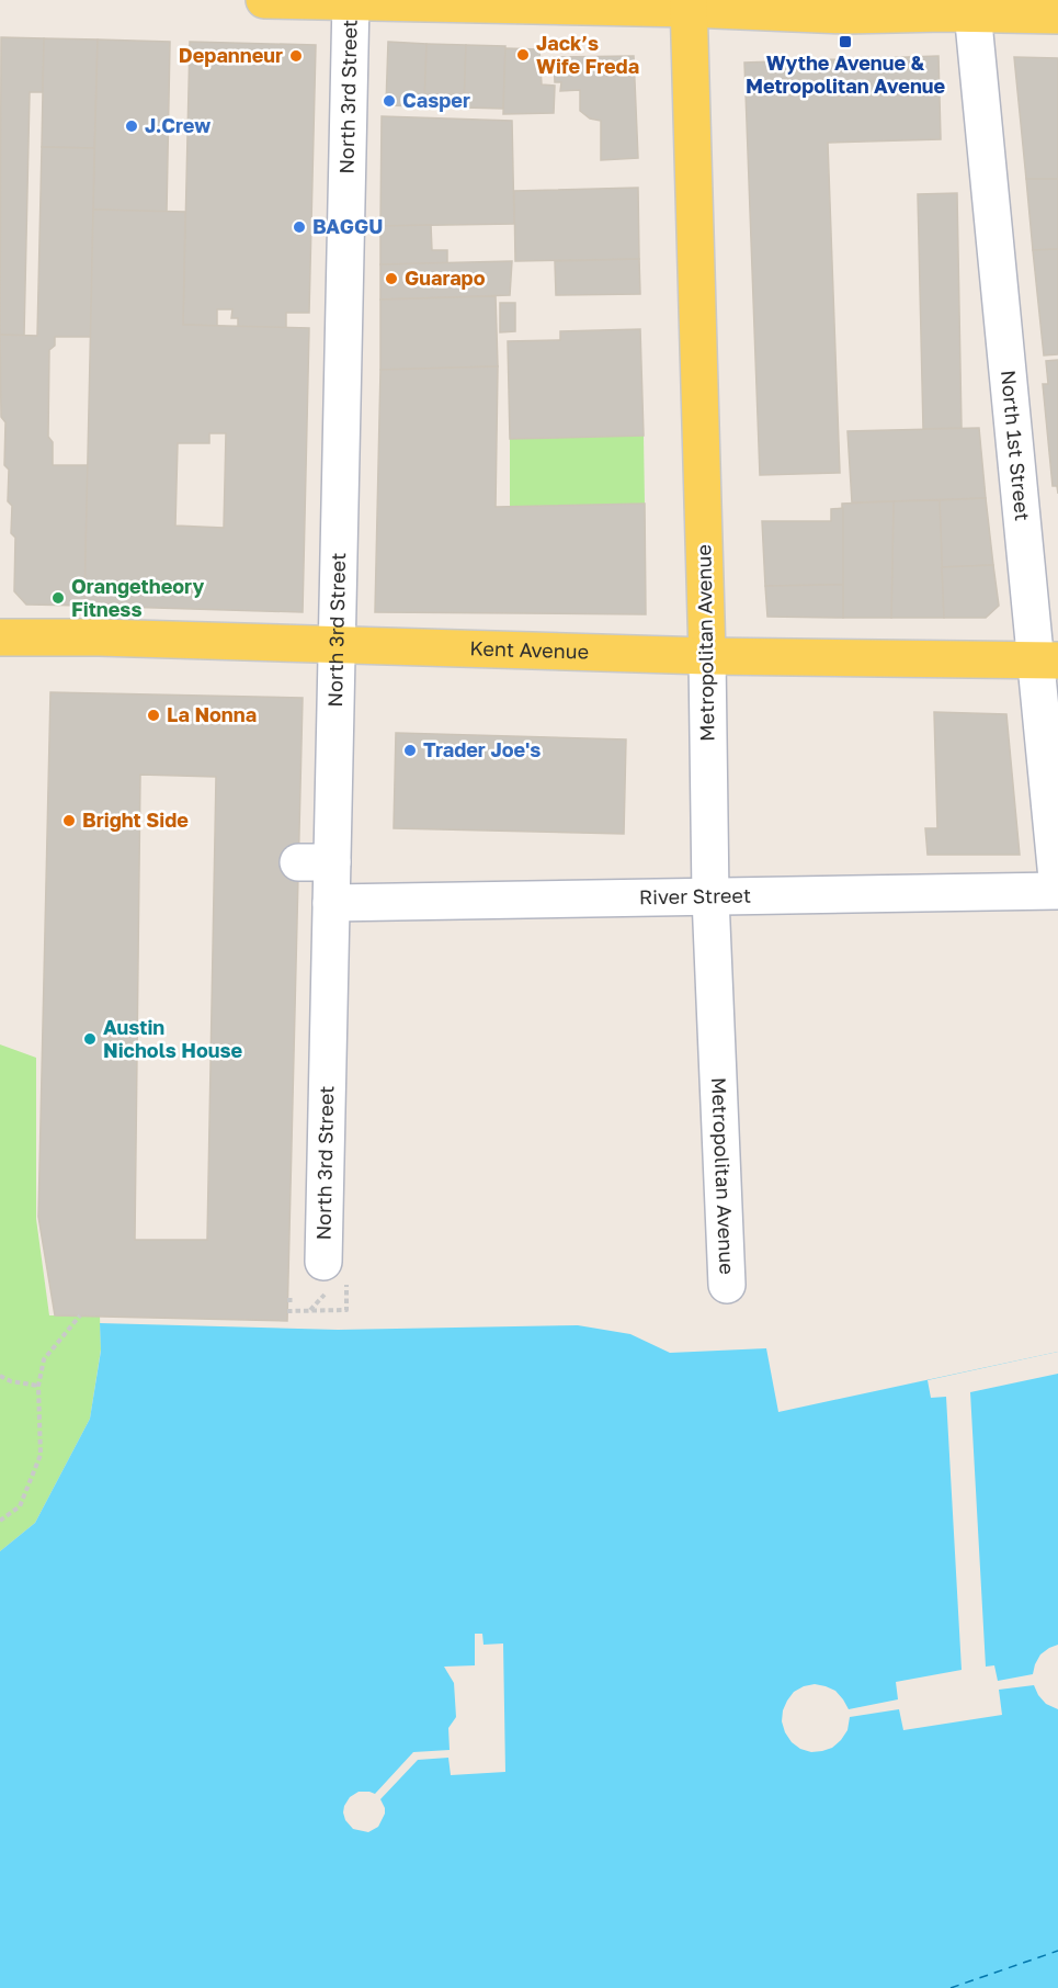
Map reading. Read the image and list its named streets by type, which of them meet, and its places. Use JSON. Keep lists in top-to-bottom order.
{
  "streets": {
    "main road": ["Metropolitan Avenue", "Kent Avenue"],
    "street": ["North 3rd Street", "North 1st Street", "River Street"]
  },
  "crossings": [
    ["North 3rd Street", "Kent Avenue"],
    ["North 3rd Street", "River Street"],
    ["North 1st Street", "Kent Avenue"],
    ["North 1st Street", "River Street"],
    ["Metropolitan Avenue", "Kent Avenue"],
    ["Metropolitan Avenue", "River Street"]
  ],
  "places": {
    "transit": ["Wythe Avenue & Metropolitan Avenue"],
    "other": [
      "Jack’s Wife Freda",
      "Depanneur",
      "Casper",
      "J.Crew",
      "BAGGU",
      "Guarapo",
      "Orangetheory Fitness",
      "La Nonna",
      "Trader Joe's",
      "Bright Side",
      "Austin Nichols House"
    ]
  }
}
